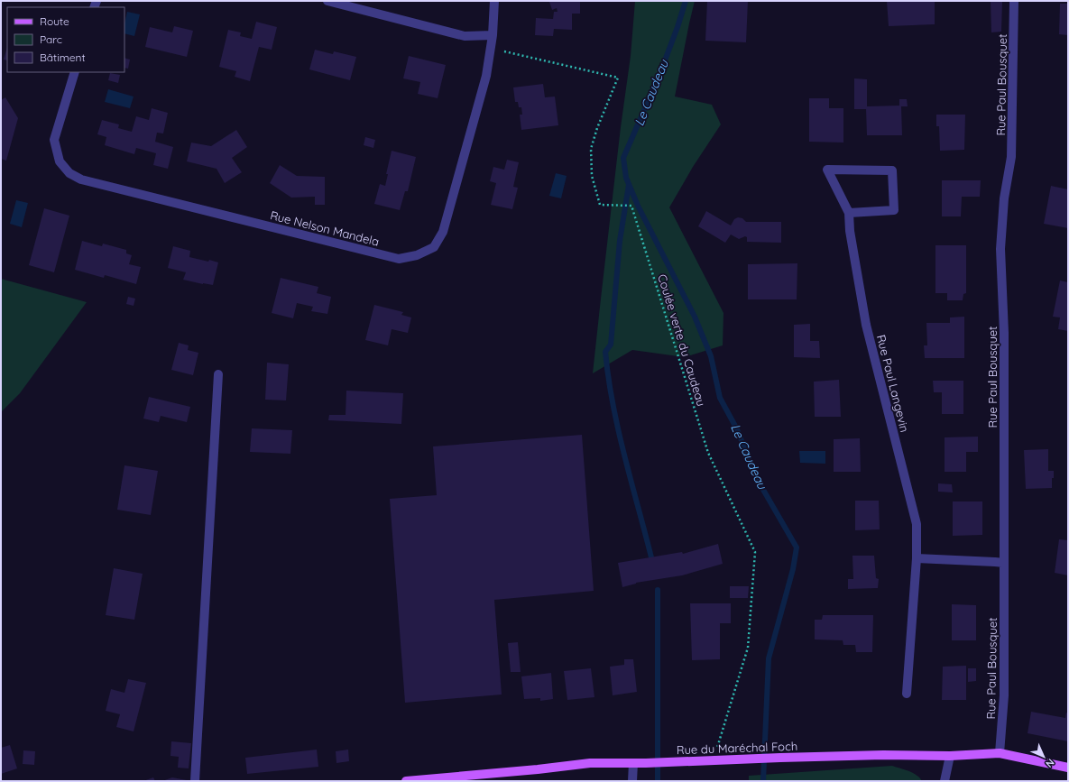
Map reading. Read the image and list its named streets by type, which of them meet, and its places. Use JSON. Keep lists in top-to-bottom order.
{
  "streets": {
    "main road": ["Rue du Maréchal Foch"],
    "street": ["Rue Paul Bousquet", "Rue Nelson Mandela", "Rue Paul Langevin"],
    "path": ["Coulée verte du Caudeau"]
  },
  "crossings": [
    ["Rue Paul Bousquet", "Rue du Maréchal Foch"],
    ["Rue Nelson Mandela", "Coulée verte du Caudeau"],
    ["Coulée verte du Caudeau", "Rue du Maréchal Foch"]
  ],
  "water": ["Le Caudeau"],
  "legend": ["Route", "Parc", "Bâtiment"],
  "north": "bottom right"
}
